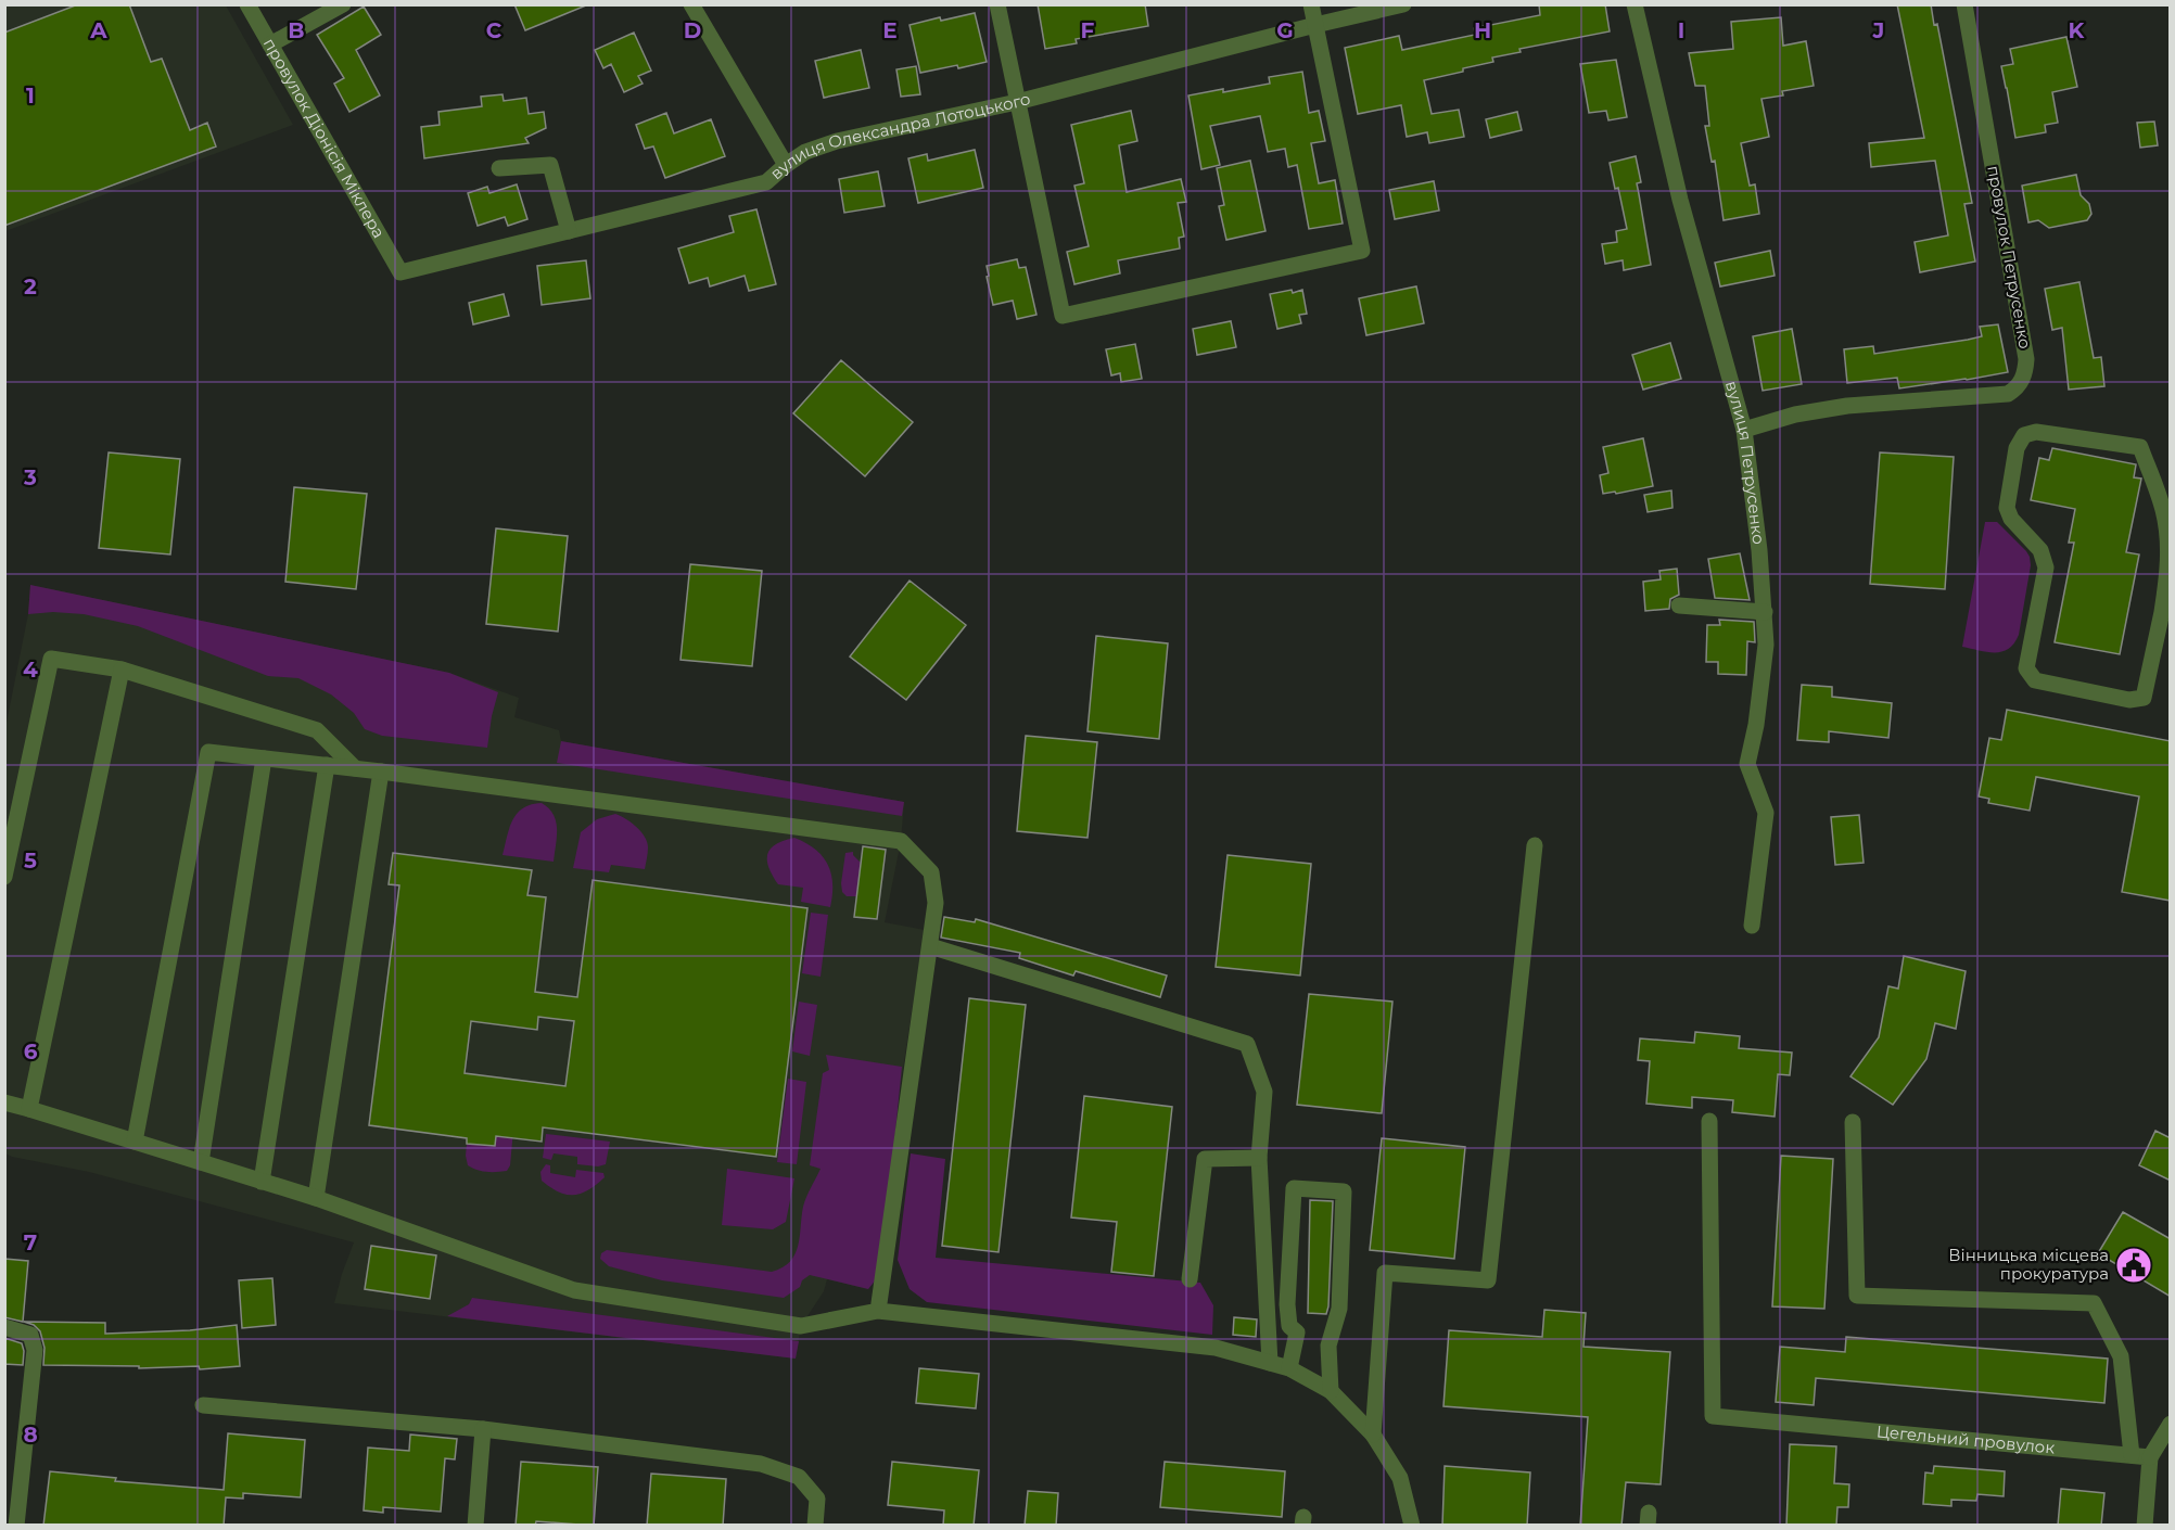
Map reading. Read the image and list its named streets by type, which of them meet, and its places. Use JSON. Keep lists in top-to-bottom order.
{
  "streets": {
    "street": [
      "провулок Діонісія Міклера",
      "вулиця Олександра Лотоцького",
      "провулок Петрусенко",
      "вулиця Петрусенко",
      "Цегельний провулок"
    ]
  },
  "crossings": [
    ["провулок Діонісія Міклера", "вулиця Олександра Лотоцького"],
    ["провулок Петрусенко", "вулиця Петрусенко"]
  ],
  "places": {
    "public building": ["Вінницька місцева прокуратура"]
  },
  "grid": {
    "columns": [
      "A",
      "B",
      "C",
      "D",
      "E",
      "F",
      "G",
      "H",
      "I",
      "J",
      "K"
    ],
    "rows": [
      "1",
      "2",
      "3",
      "4",
      "5",
      "6",
      "7",
      "8"
    ]
  }
}
